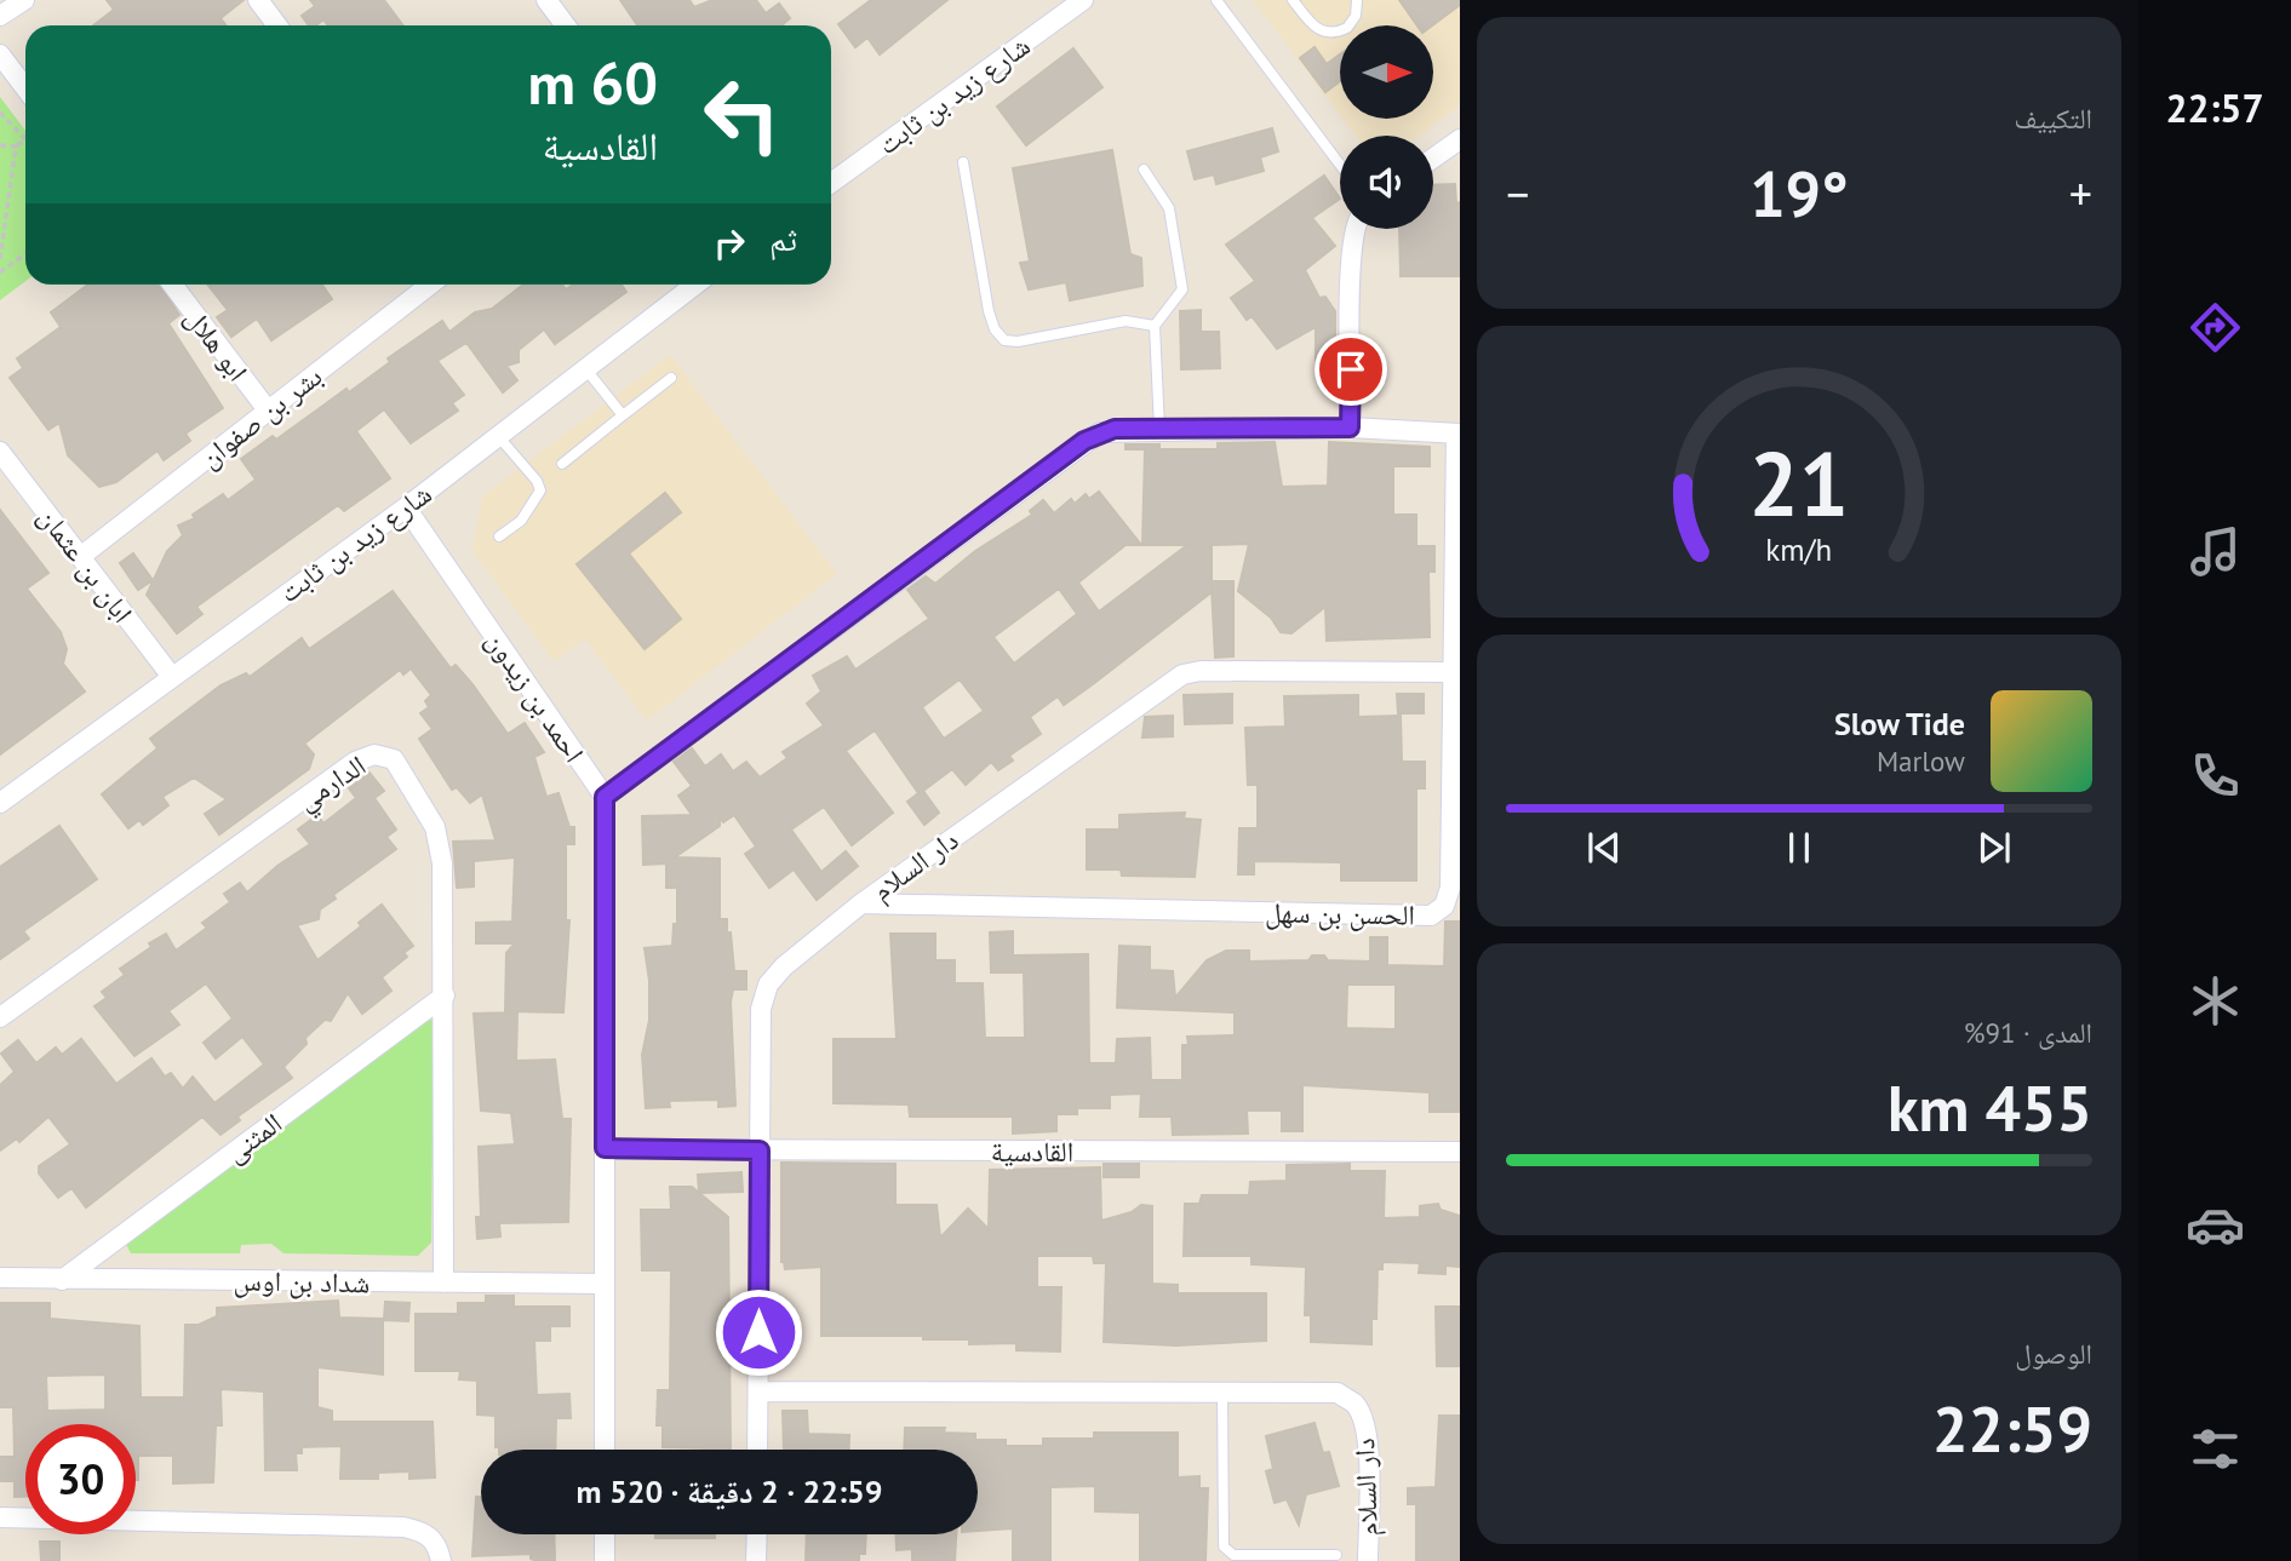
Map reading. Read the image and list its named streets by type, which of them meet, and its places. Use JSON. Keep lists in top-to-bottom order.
{
  "streets": {
    "street": [
      "شارع زيد بن ثابت",
      "ابو هلال",
      "بشر بن صفوان",
      "ابان بن عثمان",
      "احمد بن زيدون",
      "الدارمي",
      "دار السلام",
      "الحسن بن سهل",
      "المثنى",
      "القادسية",
      "شداد بن اوس"
    ]
  },
  "crossings": [
    ["شارع زيد بن ثابت", "ابان بن عثمان"],
    ["شارع زيد بن ثابت", "احمد بن زيدون"],
    ["ابو هلال", "بشر بن صفوان"],
    ["بشر بن صفوان", "ابان بن عثمان"],
    ["الدارمي", "المثنى"],
    ["الدارمي", "شداد بن اوس"],
    ["دار السلام", "الحسن بن سهل"],
    ["دار السلام", "القادسية"],
    ["المثنى", "شداد بن اوس"]
  ],
  "north": "right",
  "page": {
    "tabs": "22:57",
    "tile": [
      "التكييف",
      ["المدى · 91%", "455 km"],
      ["الوصول", "22:59"]
    ],
    "turn": ["60 m", "القادسية"],
    "heat": ["−", "19°", "+"],
    "then": "ثم",
    "song": ["Slow Tide", "Marlow"],
    "limit": "30",
    "trip": "22:59 · 2 دقيقة · 520 m",
    "gauge": ["21", "km/h"]
  }
}
